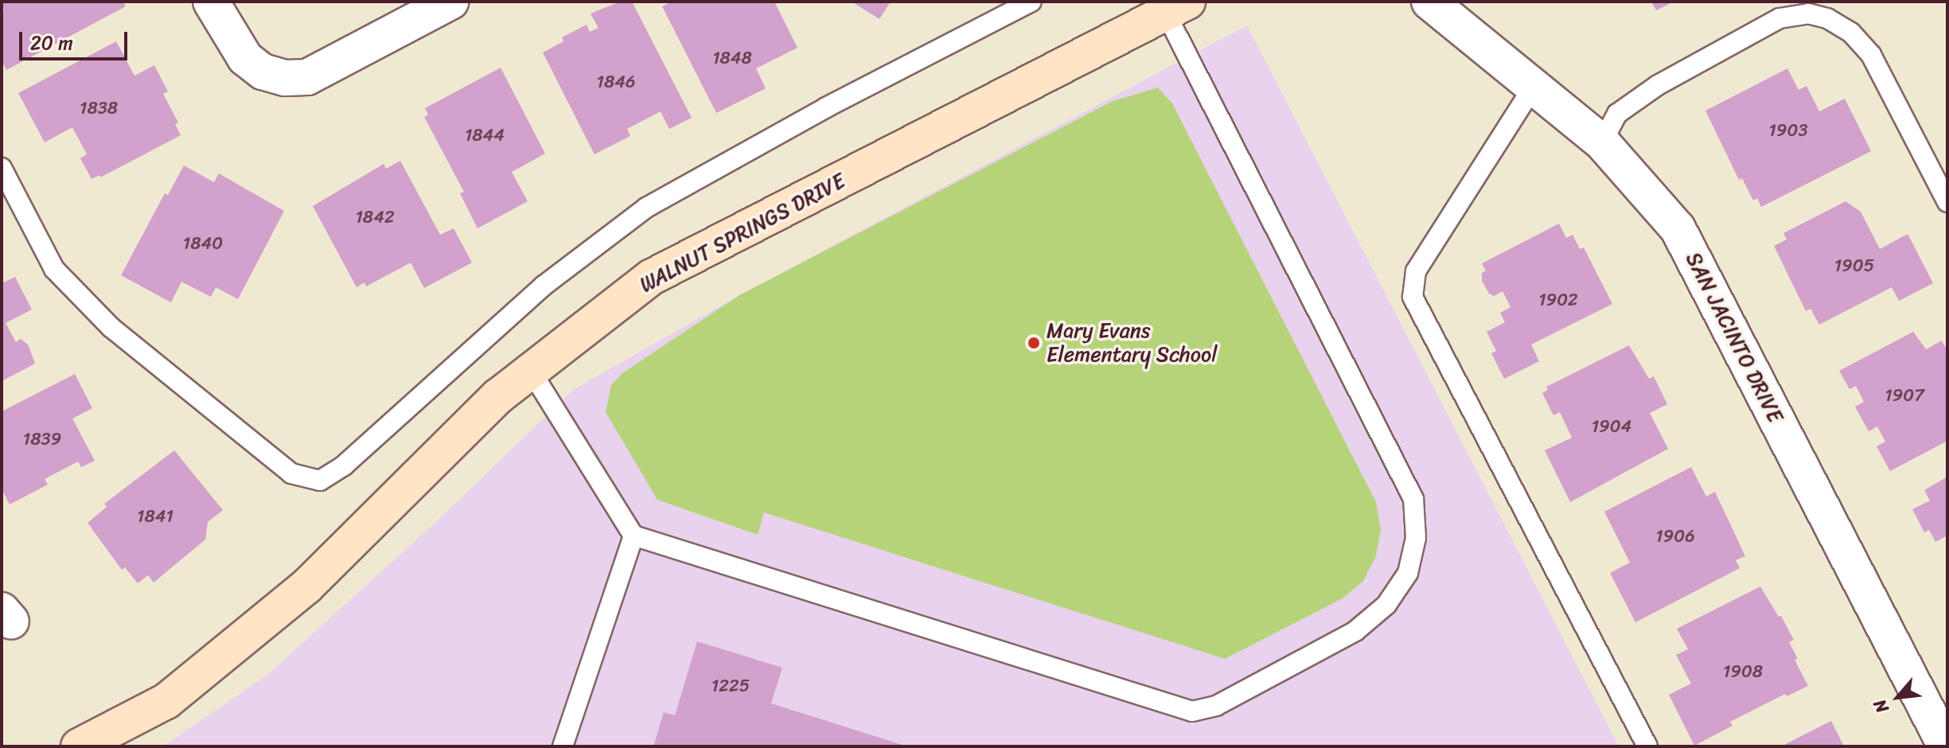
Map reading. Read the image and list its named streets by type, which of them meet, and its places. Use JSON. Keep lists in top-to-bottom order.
{
  "streets": {
    "street": ["WALNUT SPRINGS DRIVE", "SAN JACINTO DRIVE"]
  },
  "places": ["Mary Evans Elementary School"],
  "house_numbers": [
    "1848",
    "1846",
    "1838",
    "1903",
    "1844",
    "1842",
    "1840",
    "1905",
    "1902",
    "1907",
    "1904",
    "1839",
    "1841",
    "1906",
    "1908",
    "1225"
  ],
  "scale_bar": "20 m",
  "north": "bottom left"
}
